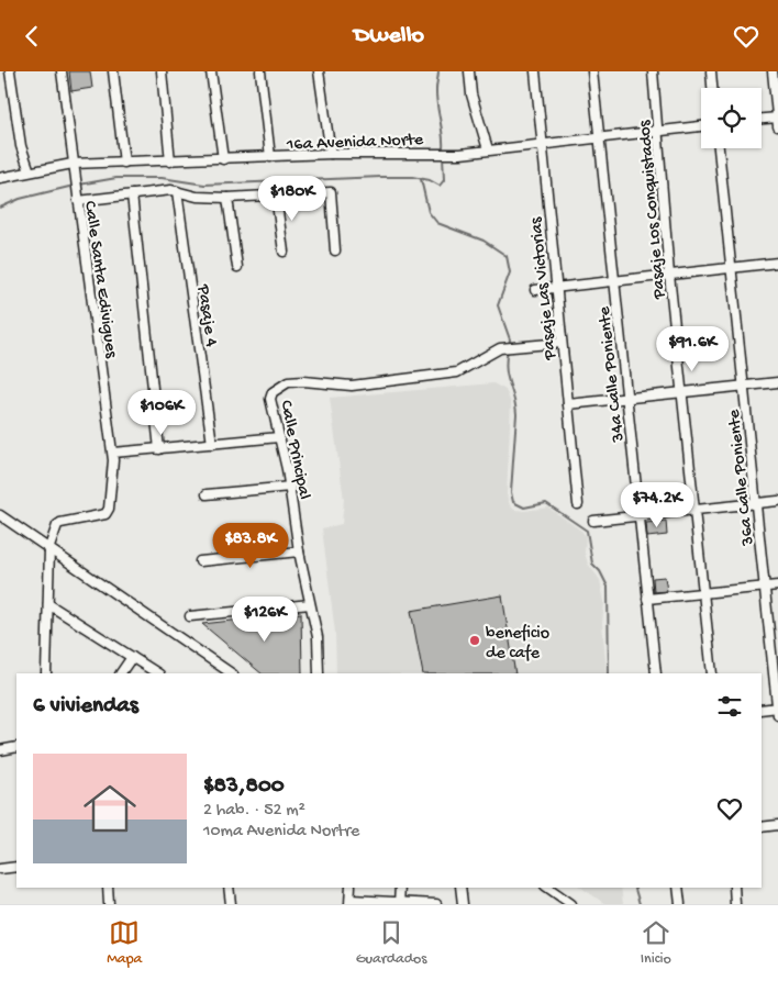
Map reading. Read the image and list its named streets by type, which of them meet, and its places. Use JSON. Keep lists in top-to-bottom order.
{
  "streets": {
    "street": [
      "16a Avenida Norte",
      "Pasaje Los Conquistados",
      "Calle Santa Edivigues",
      "Pasaje Las Victorias",
      "Pasaje 4",
      "34a Calle Poniente",
      "Calle Principal",
      "36a Calle Poniente"
    ]
  },
  "crossings": [
    ["16a Avenida Norte", "Pasaje Los Conquistados"],
    ["16a Avenida Norte", "Calle Santa Edivigues"],
    ["16a Avenida Norte", "Pasaje Las Victorias"],
    ["16a Avenida Norte", "34a Calle Poniente"],
    ["Pasaje Las Victorias", "Calle Principal"]
  ],
  "places": ["beneficio de cafe"],
  "page": {
    "header": "Dwello",
    "price": [
      "$180K",
      "$91.6K",
      "$106K",
      "$74.2K",
      "$83.8K",
      "$126K"
    ],
    "heading": "6 viviendas",
    "list": [
      {
        "name": "$83,800",
        "note": "2 hab. · 52 m² · 10ma Avenida Nortre"
      }
    ],
    "tabs": ["Mapa", "Guardados", "Inicio"]
  }
}
